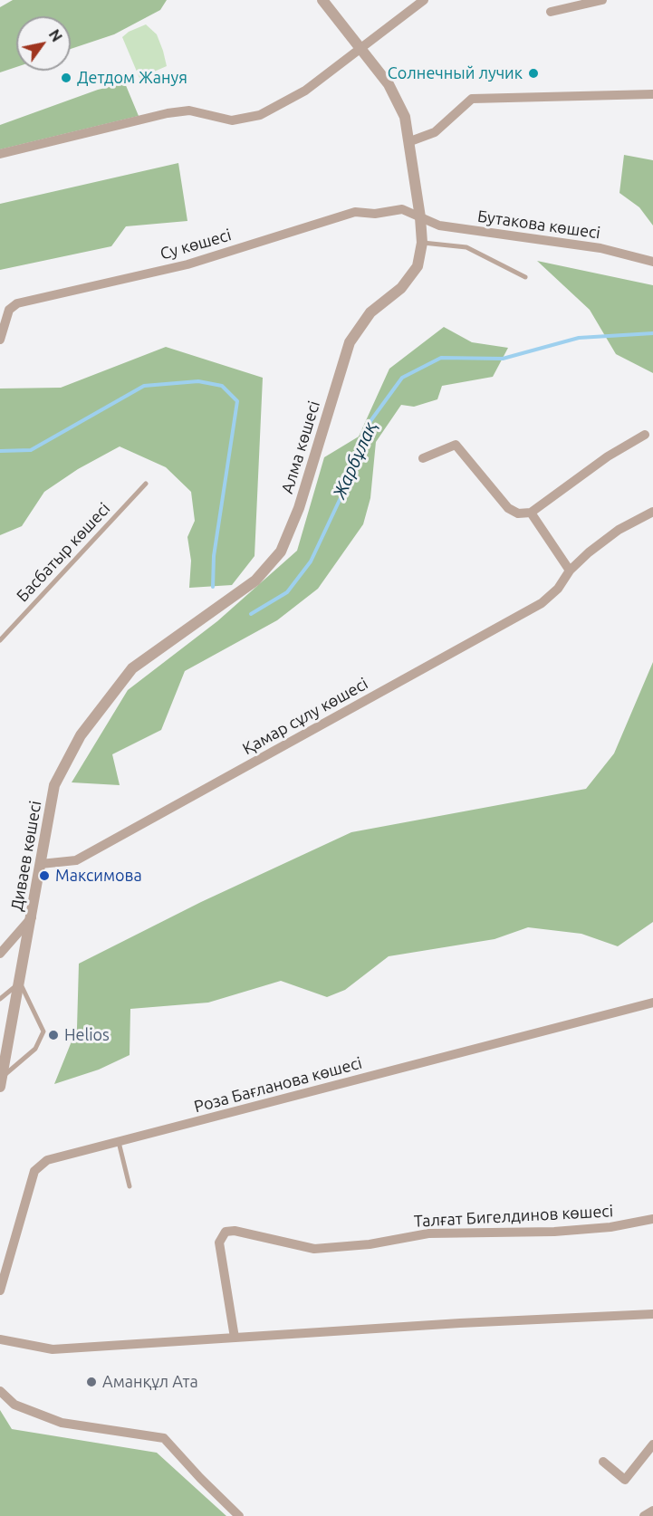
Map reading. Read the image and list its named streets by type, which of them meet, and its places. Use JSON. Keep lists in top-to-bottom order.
{
  "streets": {
    "street": [
      "Бутакова көшесі",
      "Су көшесі",
      "Алма көшесі",
      "Қамар сұлу көшесі",
      "Диваев көшесі",
      "Роза Бағланова көшесі",
      "Талғат Бигелдинов көшесі"
    ],
    "lane": ["Басбатыр көшесі"]
  },
  "crossings": [
    ["Бутакова көшесі", "Су көшесі"],
    ["Бутакова көшесі", "Алма көшесі"],
    ["Су көшесі", "Алма көшесі"],
    ["Алма көшесі", "Диваев көшесі"],
    ["Қамар сұлу көшесі", "Диваев көшесі"]
  ],
  "water": ["Жарбұлақ"],
  "places": [
    "Солнечный лучик",
    "Детдом Жануя",
    "Максимова",
    "Helios",
    "Аманқұл Ата"
  ],
  "north": "top right"
}
